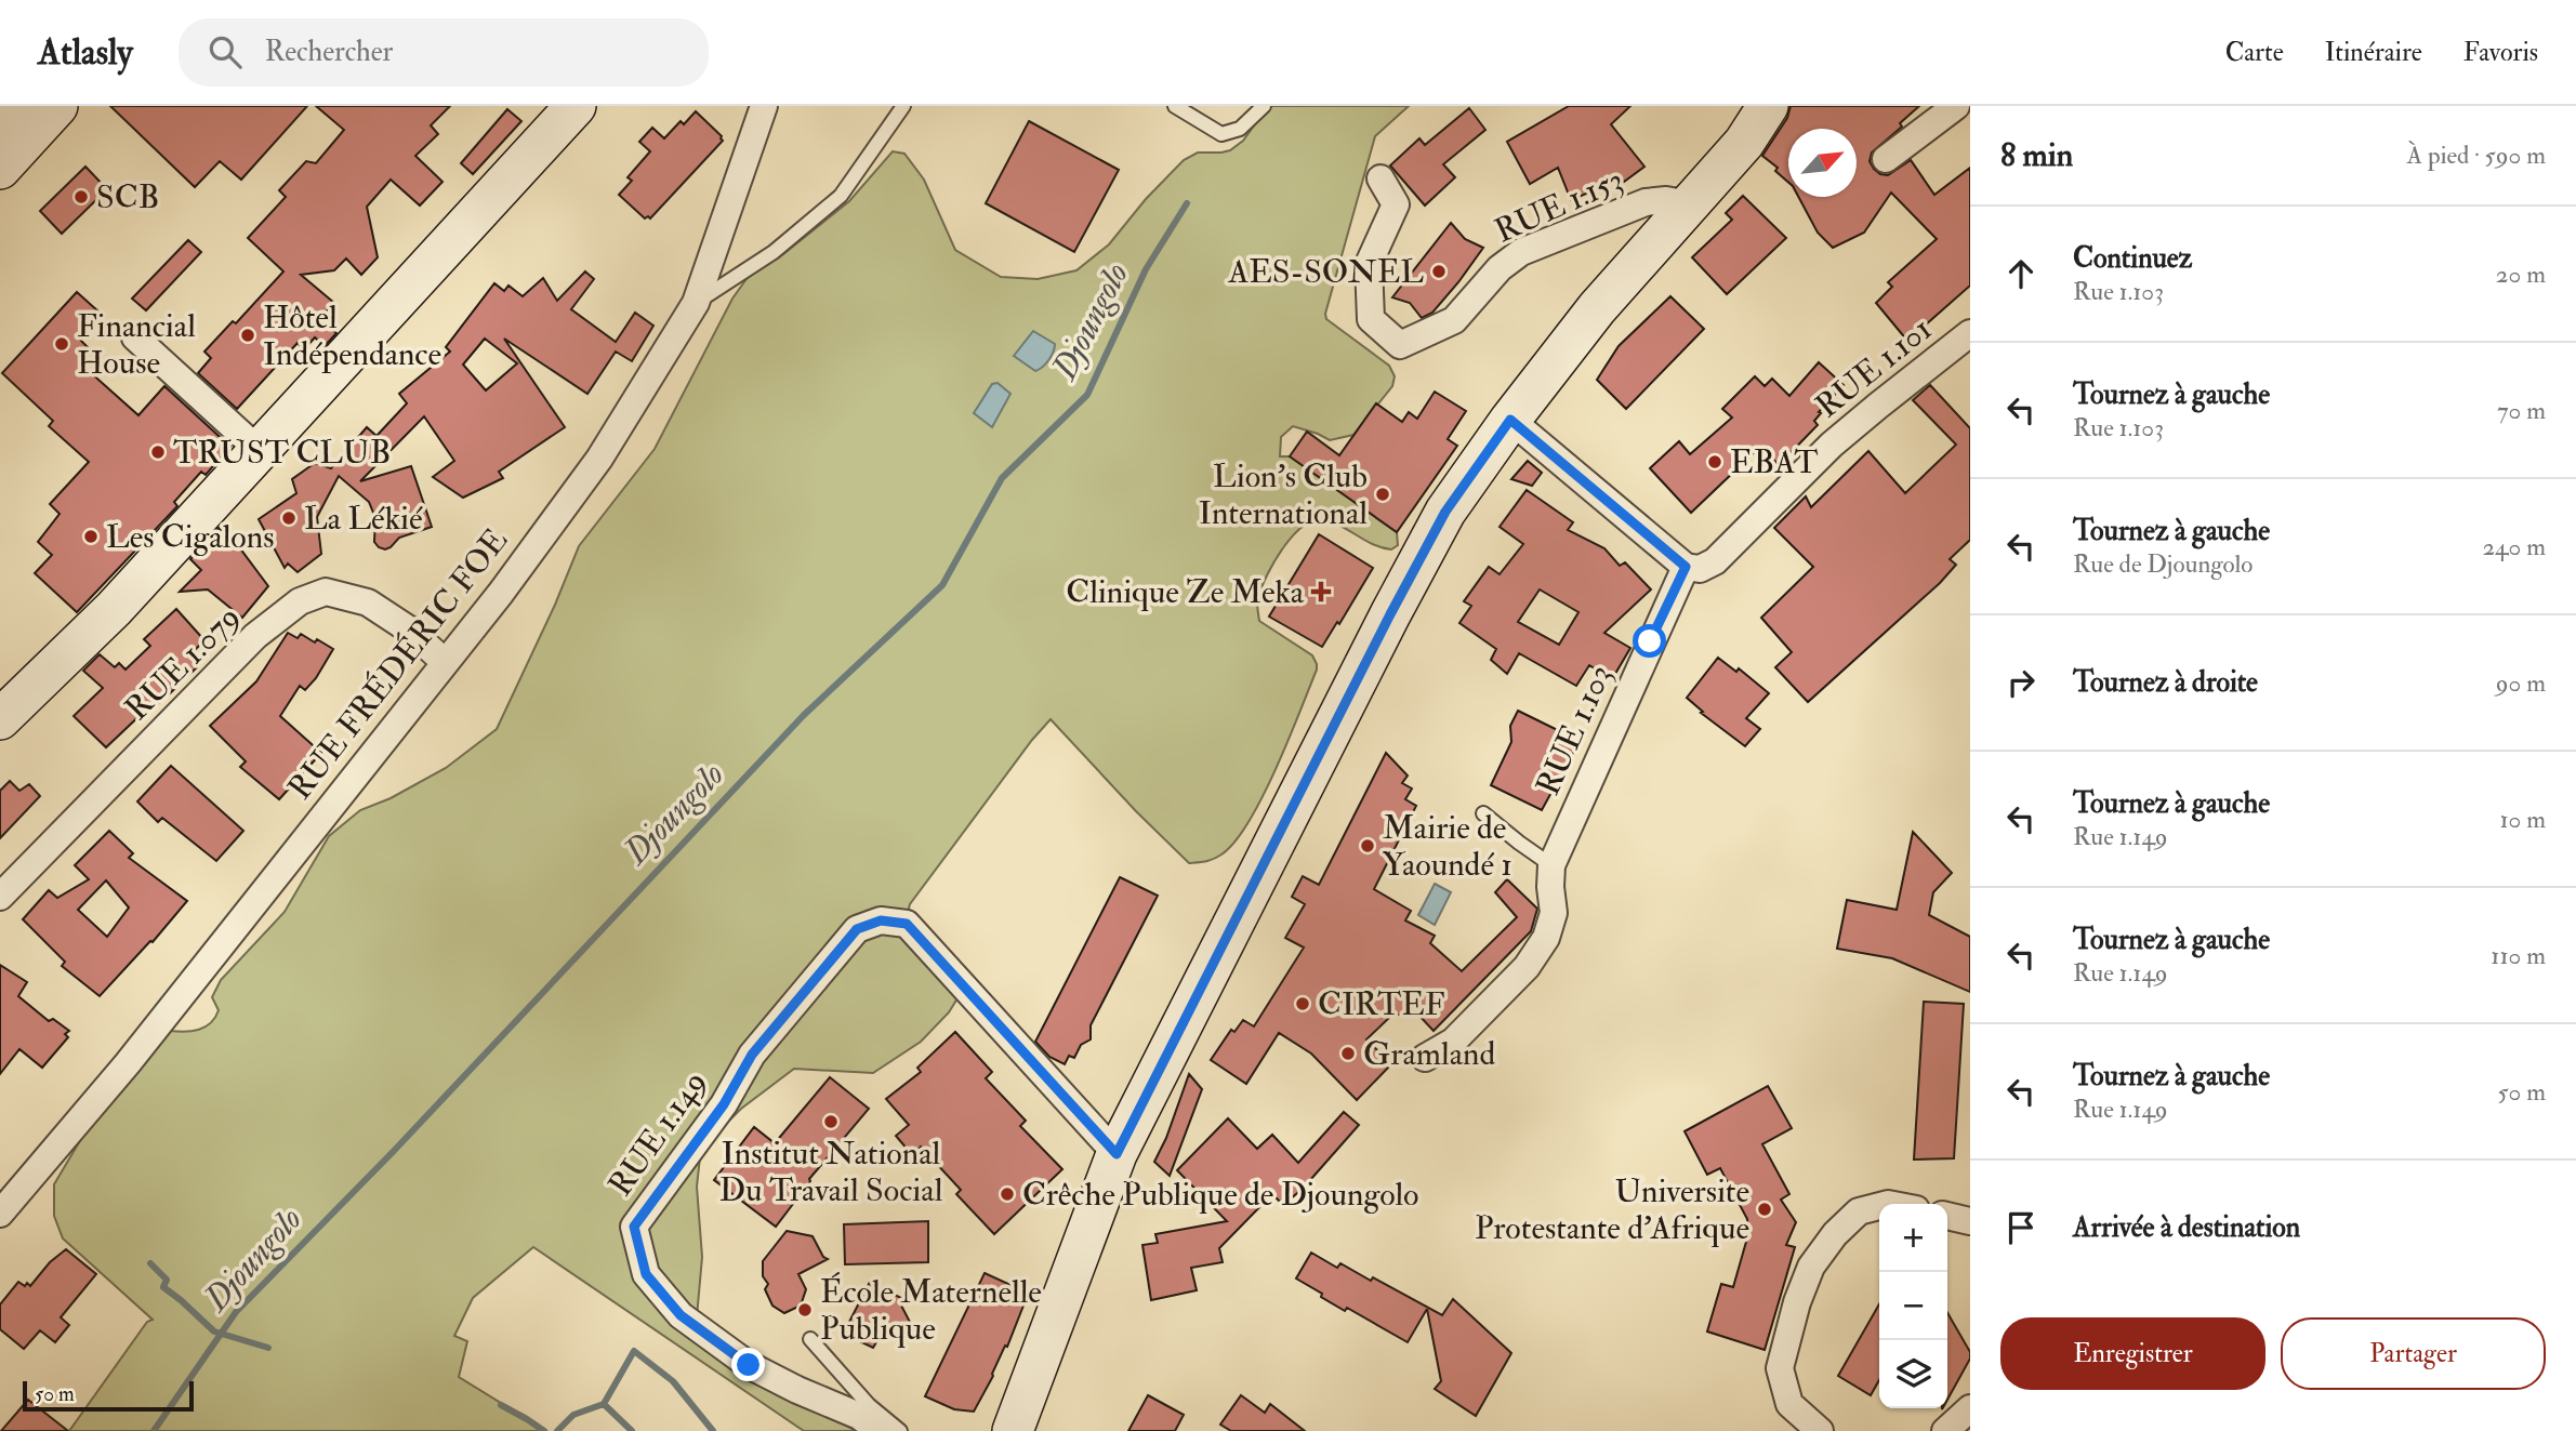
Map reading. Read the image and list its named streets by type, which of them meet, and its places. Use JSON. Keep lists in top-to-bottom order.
{
  "streets": {
    "street": [
      "RUE 1.153",
      "RUE 1.101",
      "RUE 1.079",
      "RUE FRÉDÉRIC FOE",
      "RUE 1.103",
      "RUE 1.149"
    ]
  },
  "crossings": [
    ["RUE 1.101", "RUE 1.103"],
    ["RUE 1.079", "RUE FRÉDÉRIC FOE"]
  ],
  "water": ["Djoungolo"],
  "places": {
    "other": [
      "SCB",
      "AES-SONEL",
      "Hôtel Indépendance",
      "Financial House",
      "TRUST CLUB",
      "EBAT",
      "Lion's Club International",
      "La Lékié",
      "Les Cigalons",
      "Mairie de Yaoundé 1",
      "CIRTEF",
      "Gramland",
      "Institut National Du Travail Social",
      "Crêche Publique de Djoungolo",
      "Universite Protestante d'Afrique",
      "École Maternelle Publique"
    ],
    "health": ["Clinique Ze Meka"]
  },
  "scale_bar": "50 m",
  "north": "top right",
  "page": {
    "header": "Atlasly",
    "search": "Rechercher",
    "nav": ["Carte", "Itinéraire", "Favoris"],
    "heading": ["8 min", "À pied · 590 m"],
    "list": [
      ["Continuez", "Rue 1.103", "20 m"],
      ["Tournez à gauche", "Rue 1.103", "70 m"],
      ["Tournez à gauche", "Rue de Djoungolo", "240 m"],
      ["Tournez à droite", "90 m"],
      ["Tournez à gauche", "Rue 1.149", "10 m"],
      ["Tournez à gauche", "Rue 1.149", "110 m"],
      ["Tournez à gauche", "Rue 1.149", "50 m"],
      "Arrivée à destination"
    ],
    "map_buttons": ["+", "−"],
    "buttons": ["Enregistrer", "Partager"],
    "scale": "50 m"
  }
}
